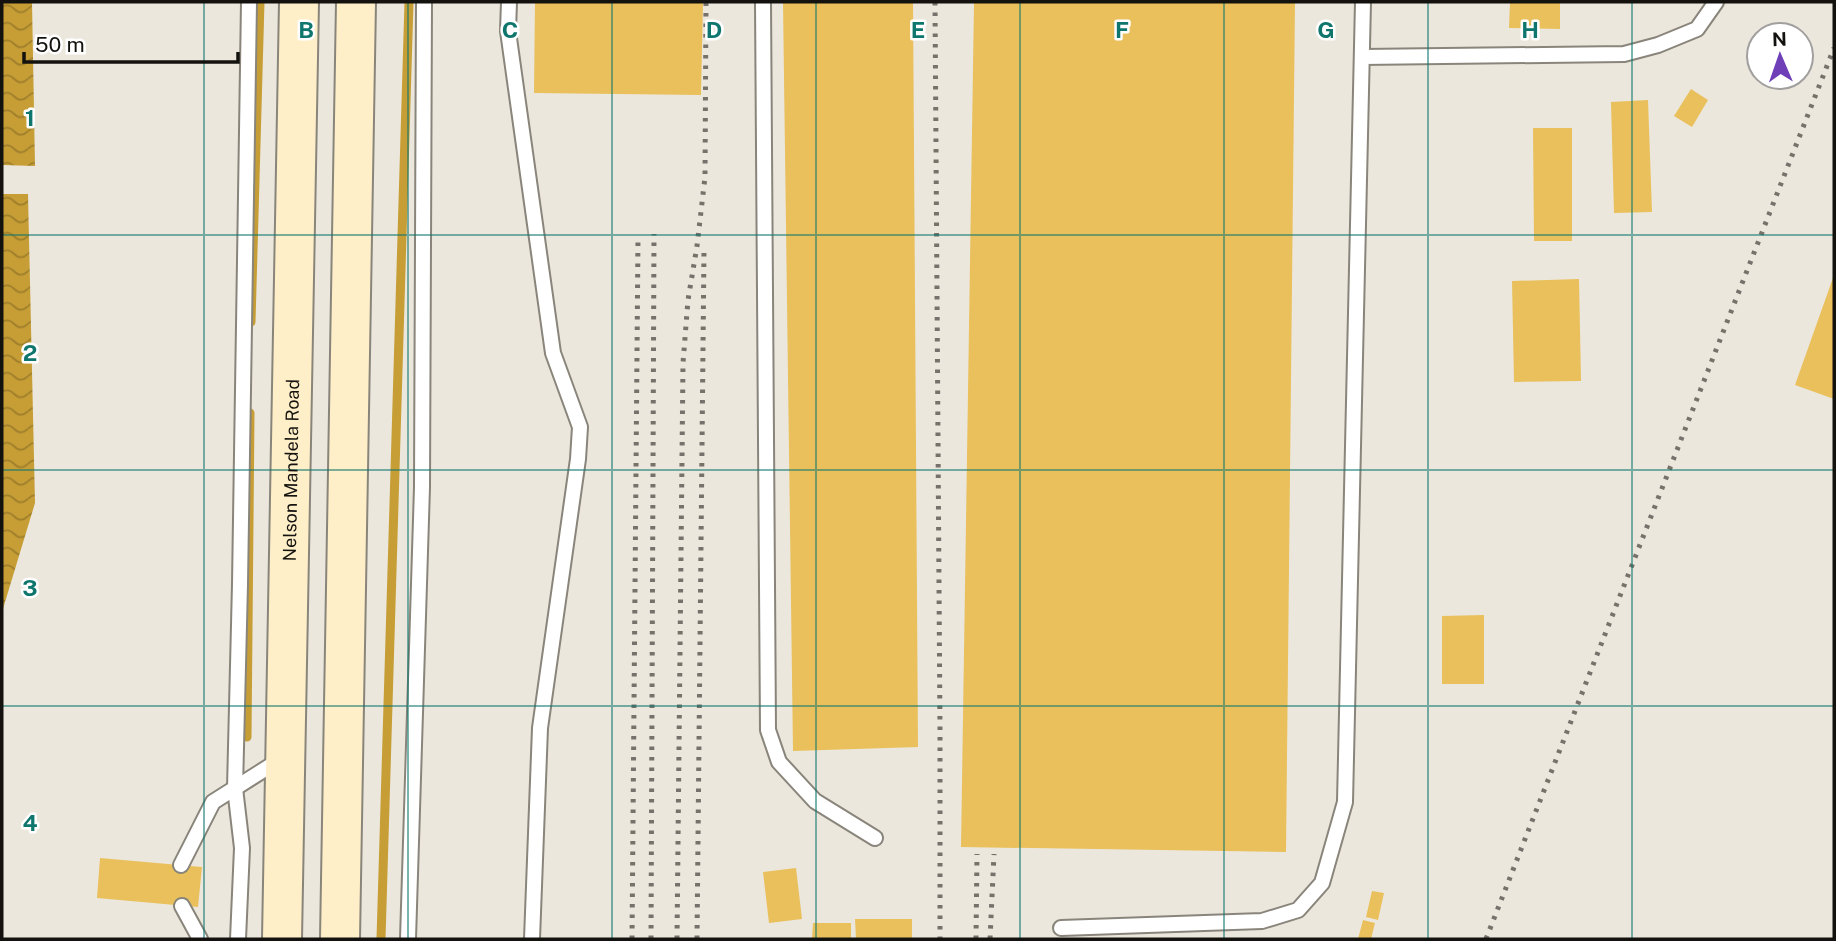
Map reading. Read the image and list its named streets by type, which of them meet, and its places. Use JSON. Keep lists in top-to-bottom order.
{
  "streets": {
    "main road": ["Nelson Mandela Road"]
  },
  "scale_bar": "50 m",
  "north": "top",
  "grid": {
    "columns": [
      "B",
      "C",
      "D",
      "E",
      "F",
      "G",
      "H"
    ],
    "rows": [
      "1",
      "2",
      "3",
      "4"
    ]
  }
}
